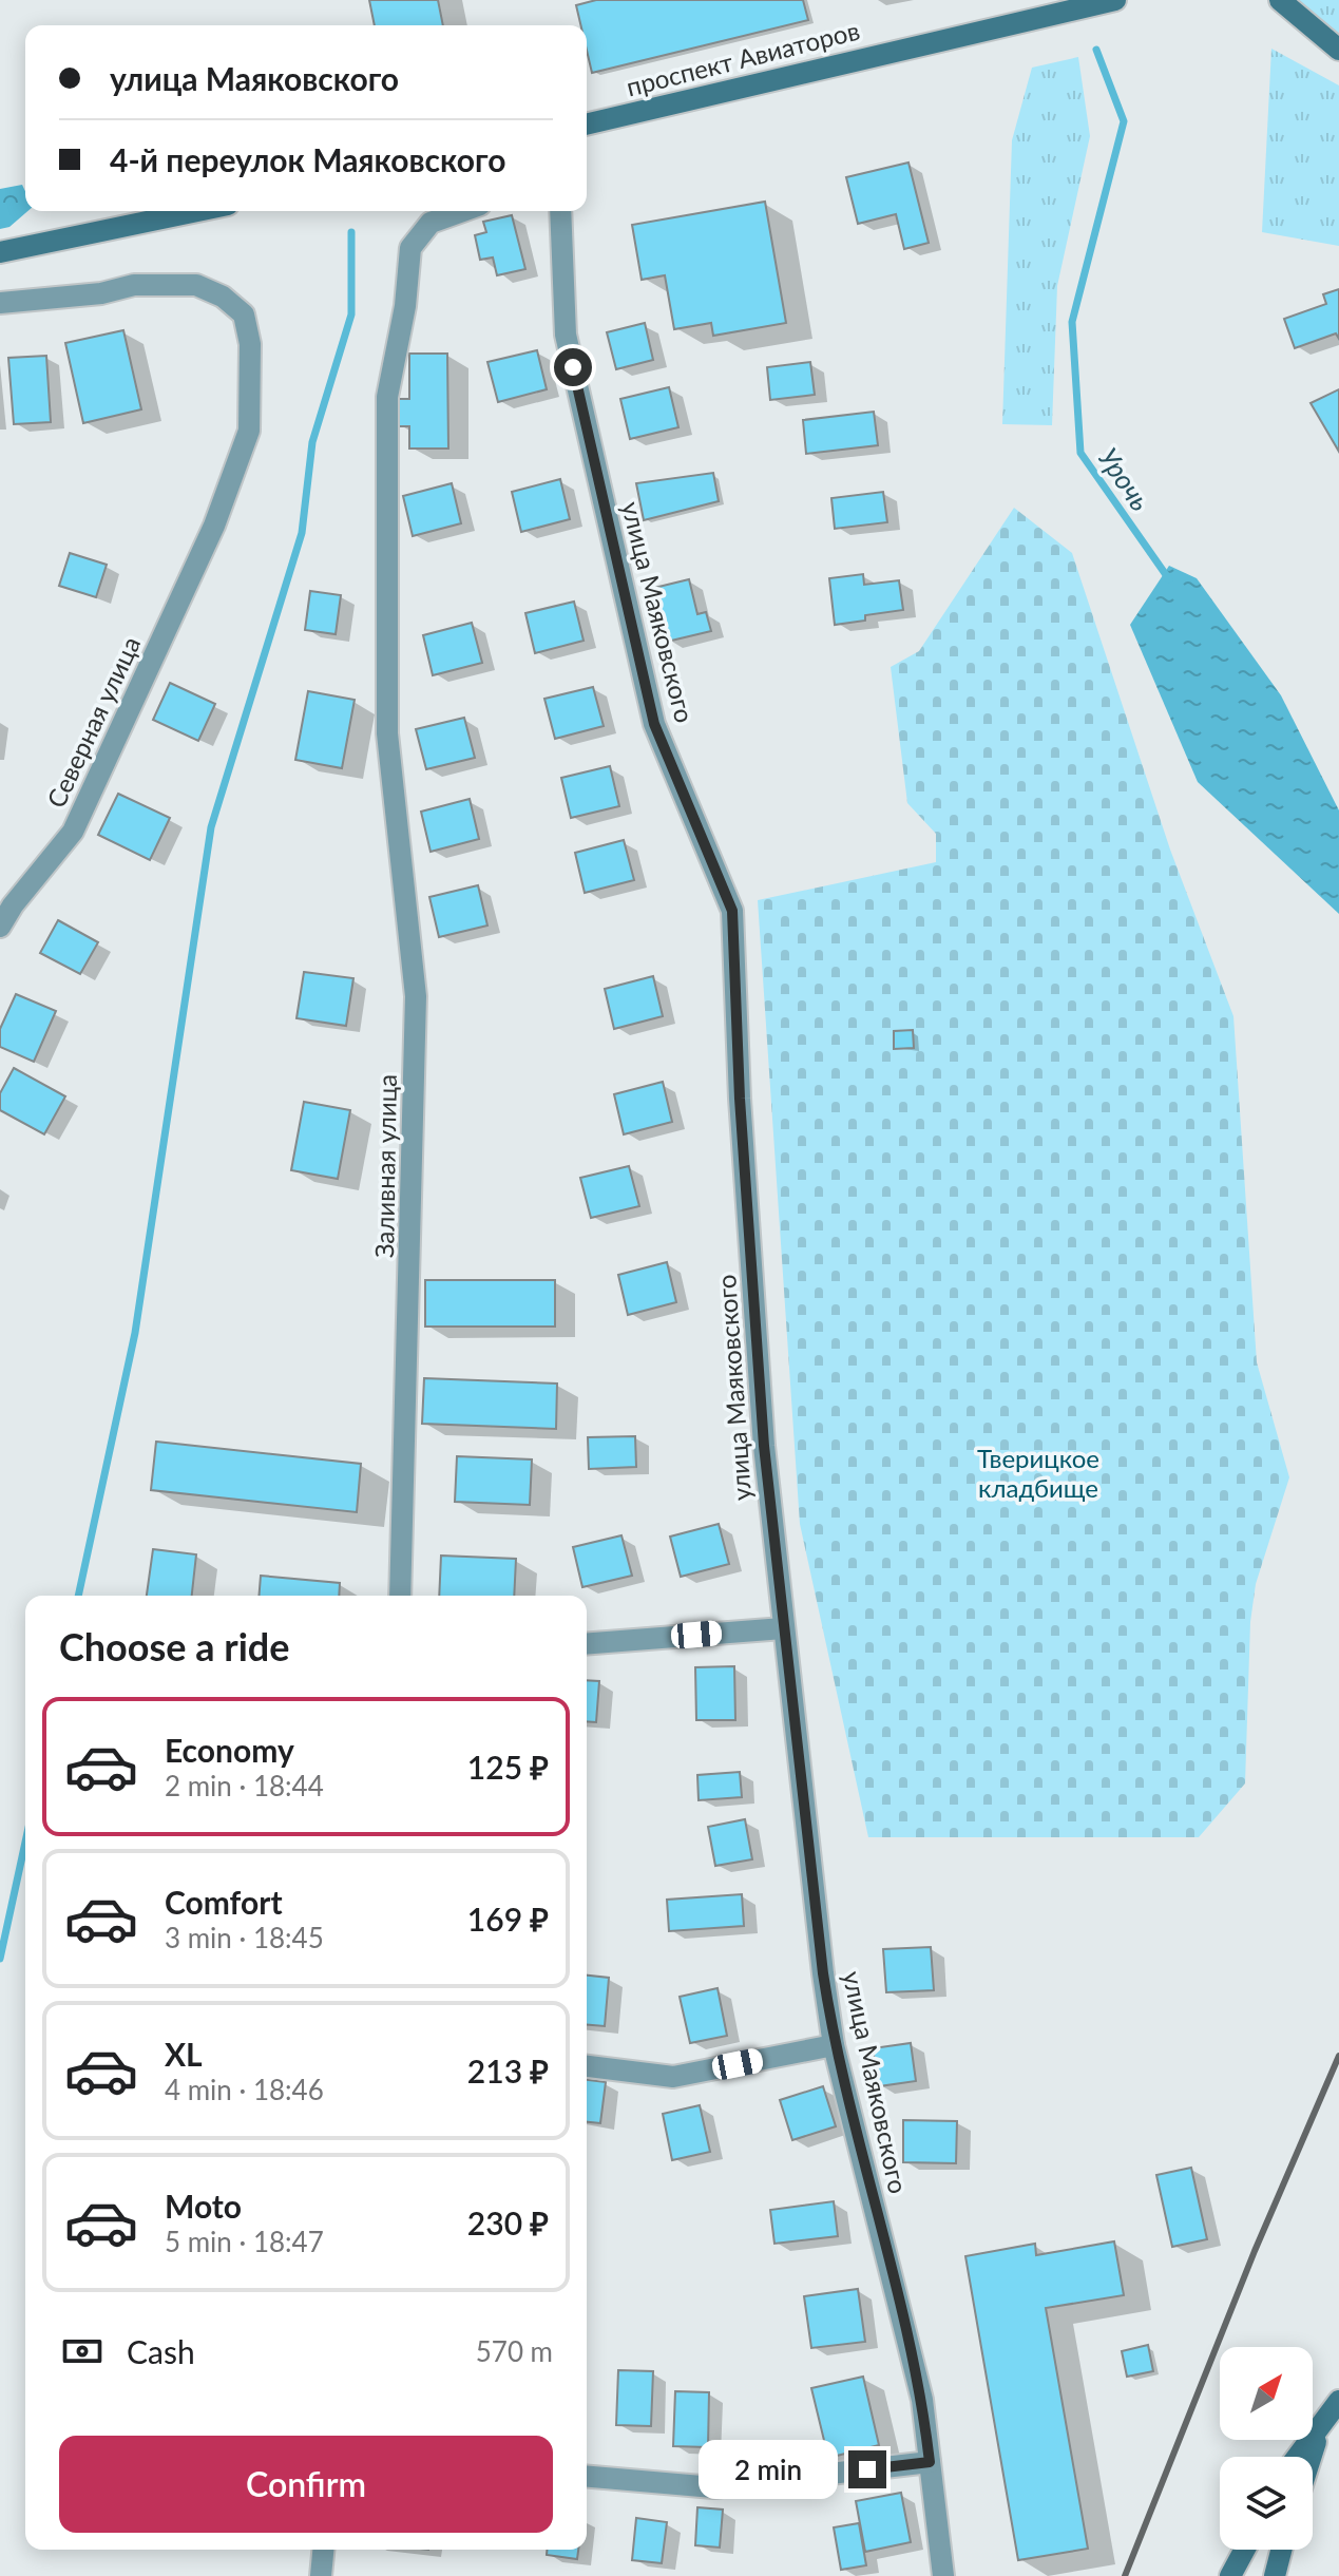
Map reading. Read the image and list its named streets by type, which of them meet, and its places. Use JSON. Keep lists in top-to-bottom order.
{
  "streets": {
    "street": [
      "проспект Авиаторов",
      "улица Маяковского",
      "Северная улица",
      "Заливная улица"
    ]
  },
  "water": ["Урочь"],
  "parks": ["Тверицкое кладбище"],
  "north": "top right",
  "page": {
    "banner": ["улица Маяковского", "4-й переулок Маяковского"],
    "heading": "Choose a ride",
    "list": [
      {
        "name": "Economy",
        "note": "2 min · 18:44",
        "value": "125 ₽"
      },
      {
        "name": "Comfort",
        "note": "3 min · 18:45",
        "value": "169 ₽"
      },
      {
        "name": "XL",
        "note": "4 min · 18:46",
        "value": "213 ₽"
      },
      {
        "name": "Moto",
        "note": "5 min · 18:47",
        "value": "230 ₽"
      }
    ],
    "pay": ["Cash", "570 m"],
    "buttons": "Confirm",
    "bubble": "2 min"
  }
}
